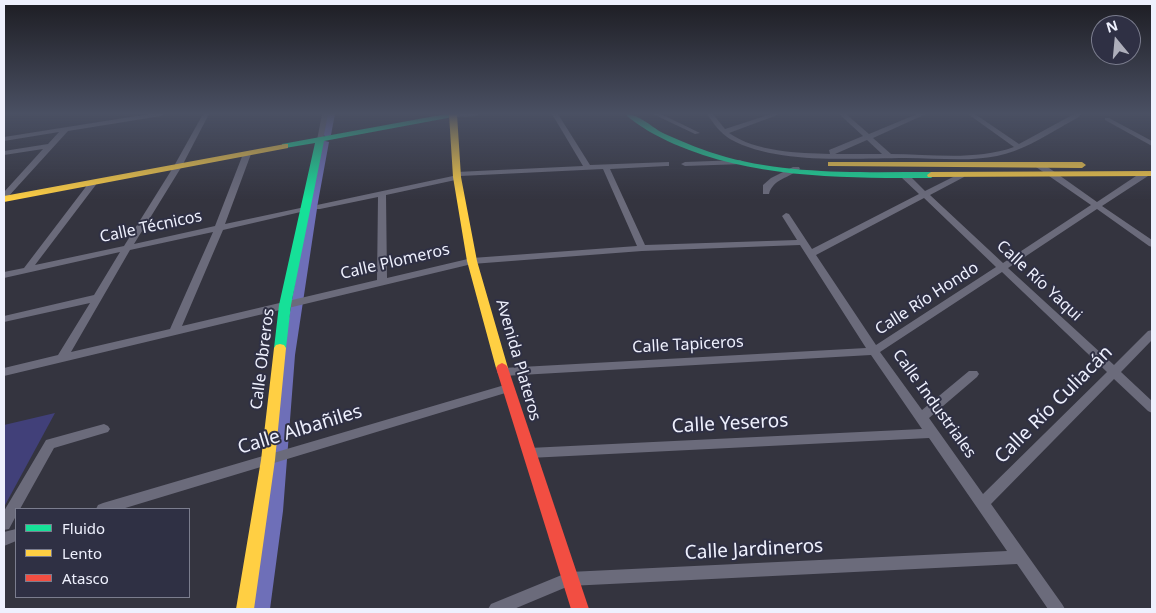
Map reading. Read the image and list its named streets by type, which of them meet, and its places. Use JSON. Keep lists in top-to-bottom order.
{
  "streets": {
    "street": [
      "Calle Técnicos",
      "Calle Plomeros",
      "Calle Río Yaqui",
      "Calle Río Hondo",
      "Calle Tapiceros",
      "Calle Obreros",
      "Avenida Plateros",
      "Calle Industriales",
      "Calle Río Culiacán",
      "Calle Yeseros",
      "Calle Albañiles",
      "Calle Jardineros"
    ]
  },
  "crossings": [
    ["Calle Técnicos", "Calle Obreros"],
    ["Calle Plomeros", "Calle Obreros"],
    ["Calle Plomeros", "Avenida Plateros"],
    ["Calle Plomeros", "Calle Industriales"],
    ["Calle Río Yaqui", "Calle Río Hondo"],
    ["Calle Río Yaqui", "Calle Río Culiacán"],
    ["Calle Río Hondo", "Calle Tapiceros"],
    ["Calle Río Hondo", "Calle Industriales"],
    ["Calle Tapiceros", "Avenida Plateros"],
    ["Calle Tapiceros", "Calle Industriales"],
    ["Calle Obreros", "Calle Albañiles"],
    ["Avenida Plateros", "Calle Yeseros"],
    ["Avenida Plateros", "Calle Albañiles"],
    ["Avenida Plateros", "Calle Jardineros"],
    ["Calle Industriales", "Calle Río Culiacán"],
    ["Calle Industriales", "Calle Yeseros"],
    ["Calle Industriales", "Calle Jardineros"]
  ],
  "legend": ["Fluido", "Lento", "Atasco"],
  "north": "top"
}
